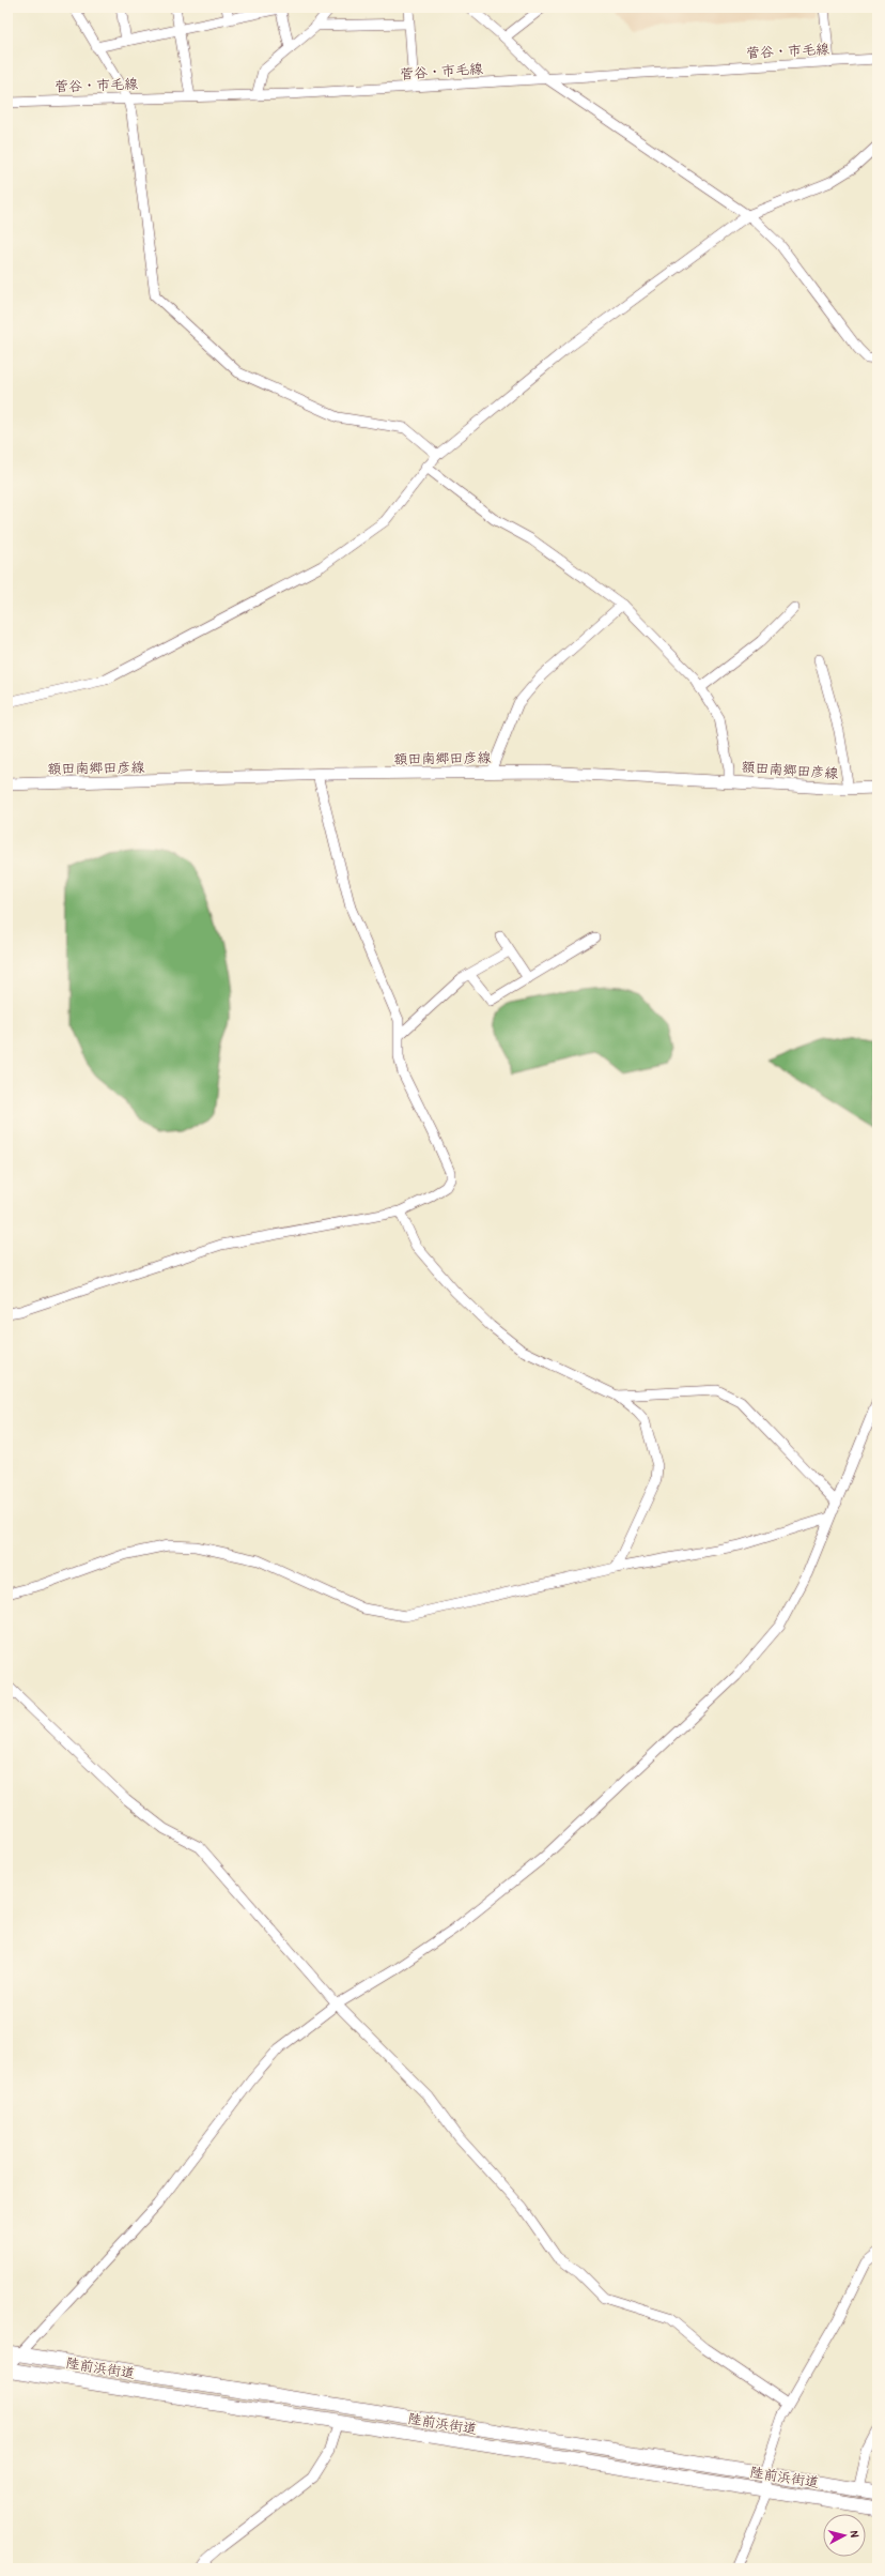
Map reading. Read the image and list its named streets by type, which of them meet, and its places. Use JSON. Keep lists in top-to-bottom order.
{
  "streets": {
    "highway": ["陸前浜街道"],
    "main road": ["額田南郷田彦線"],
    "street": ["菅谷・市毛線"]
  },
  "north": "right"
}
